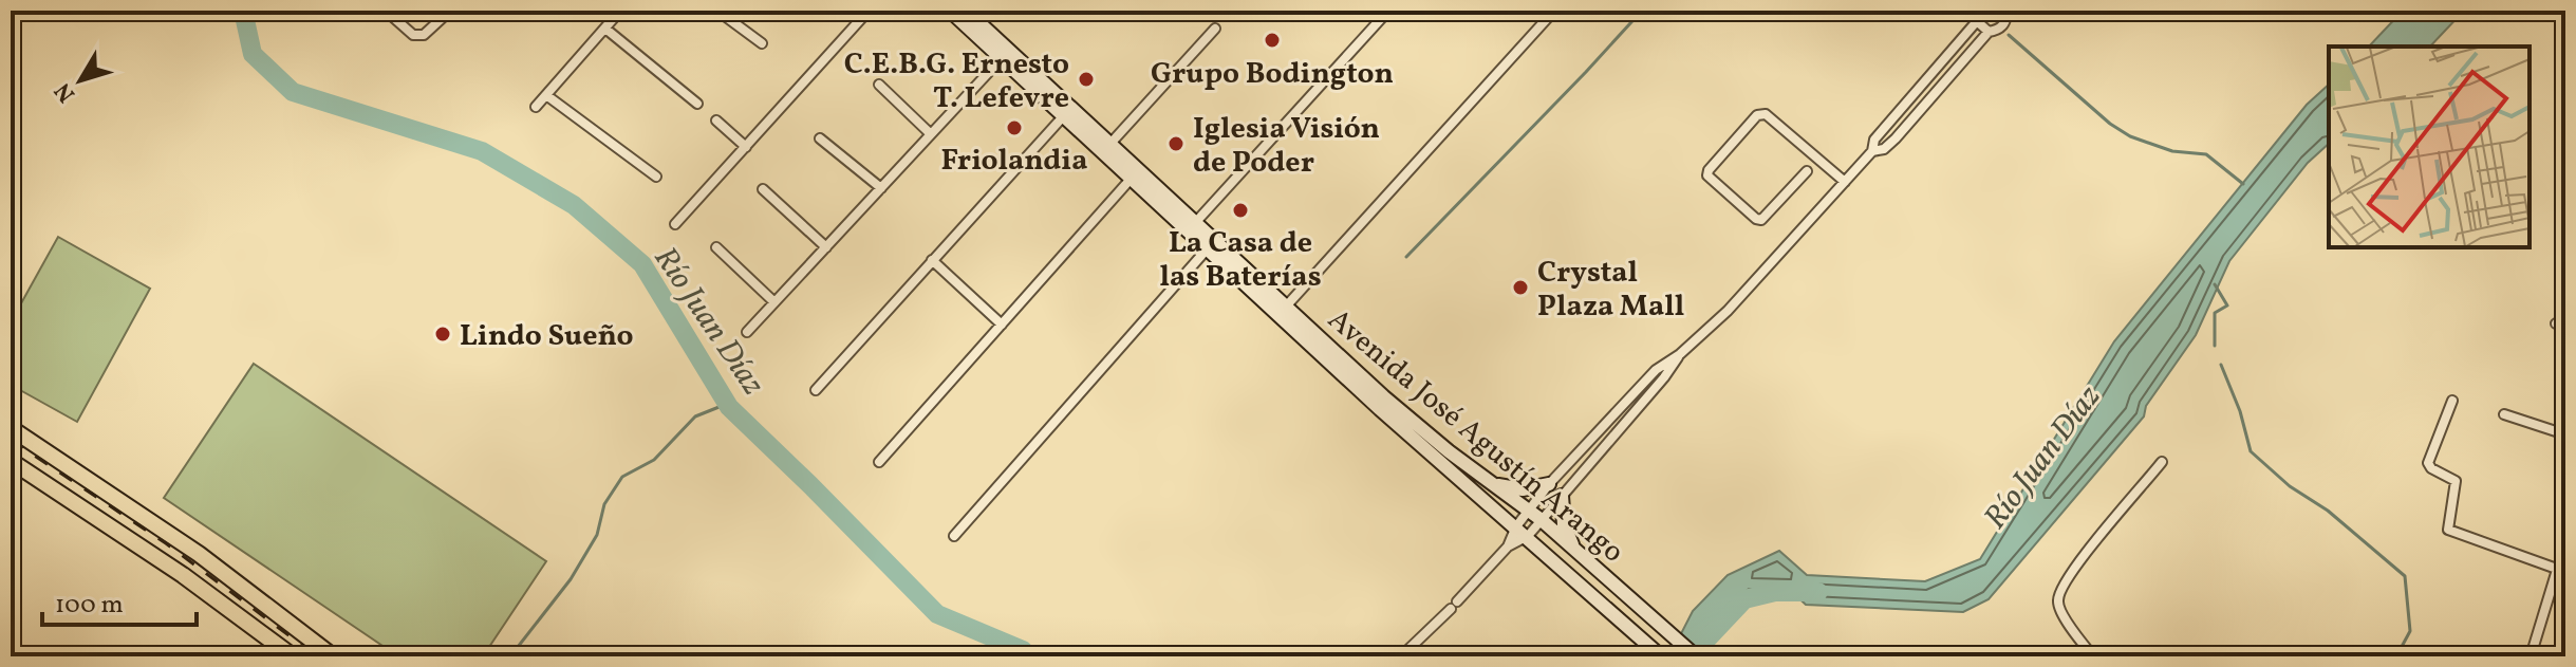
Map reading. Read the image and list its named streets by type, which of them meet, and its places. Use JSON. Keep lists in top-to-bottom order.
{
  "streets": {
    "main road": ["Avenida José Agustín Arango"]
  },
  "water": ["Río Juan Díaz"],
  "places": [
    "Grupo Bodington",
    "C.E.B.G. Ernesto T. Lefevre",
    "Friolandia",
    "Iglesia Visión de Poder",
    "La Casa de las Baterías",
    "Crystal Plaza Mall",
    "Lindo Sueño"
  ],
  "scale_bar": "100 m",
  "north": "bottom left"
}
